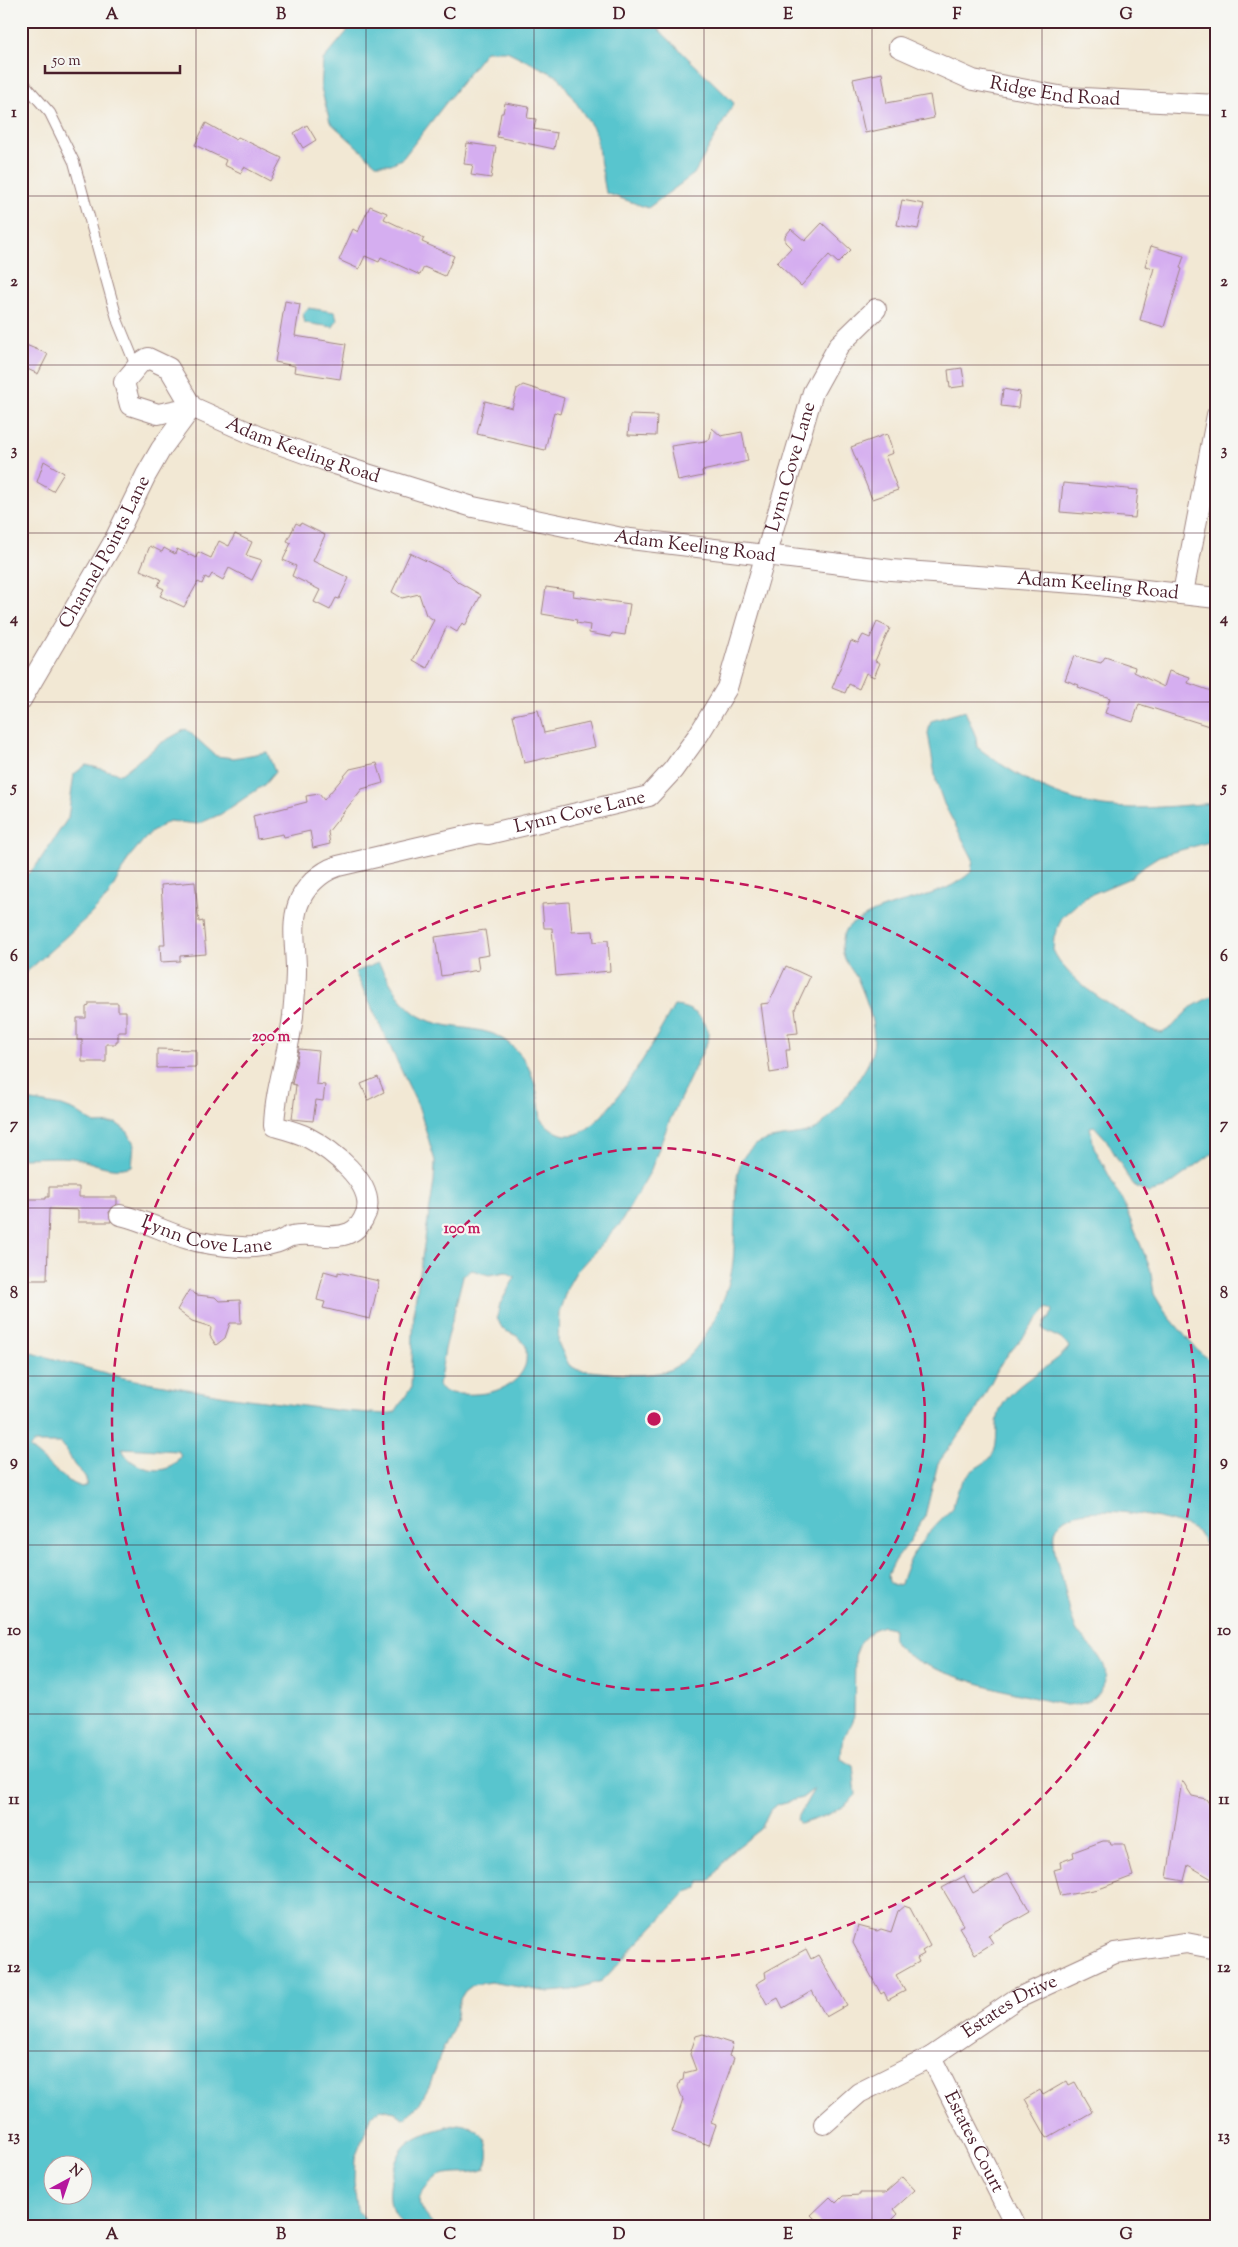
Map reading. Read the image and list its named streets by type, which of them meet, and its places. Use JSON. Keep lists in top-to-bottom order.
{
  "streets": {
    "street": [
      "Ridge End Road",
      "Adam Keeling Road",
      "Lynn Cove Lane",
      "Channel Points Lane",
      "Estates Drive",
      "Estates Court"
    ]
  },
  "crossings": [
    ["Adam Keeling Road", "Lynn Cove Lane"],
    ["Adam Keeling Road", "Channel Points Lane"],
    ["Estates Drive", "Estates Court"]
  ],
  "scale_bar": "50 m",
  "north": "top right",
  "grid": {
    "columns": [
      "A",
      "B",
      "C",
      "D",
      "E",
      "F",
      "G"
    ],
    "rows": [
      "1",
      "2",
      "3",
      "4",
      "5",
      "6",
      "7",
      "8",
      "9",
      "10",
      "11",
      "12",
      "13"
    ]
  },
  "rings": ["200 m", "100 m"]
}
